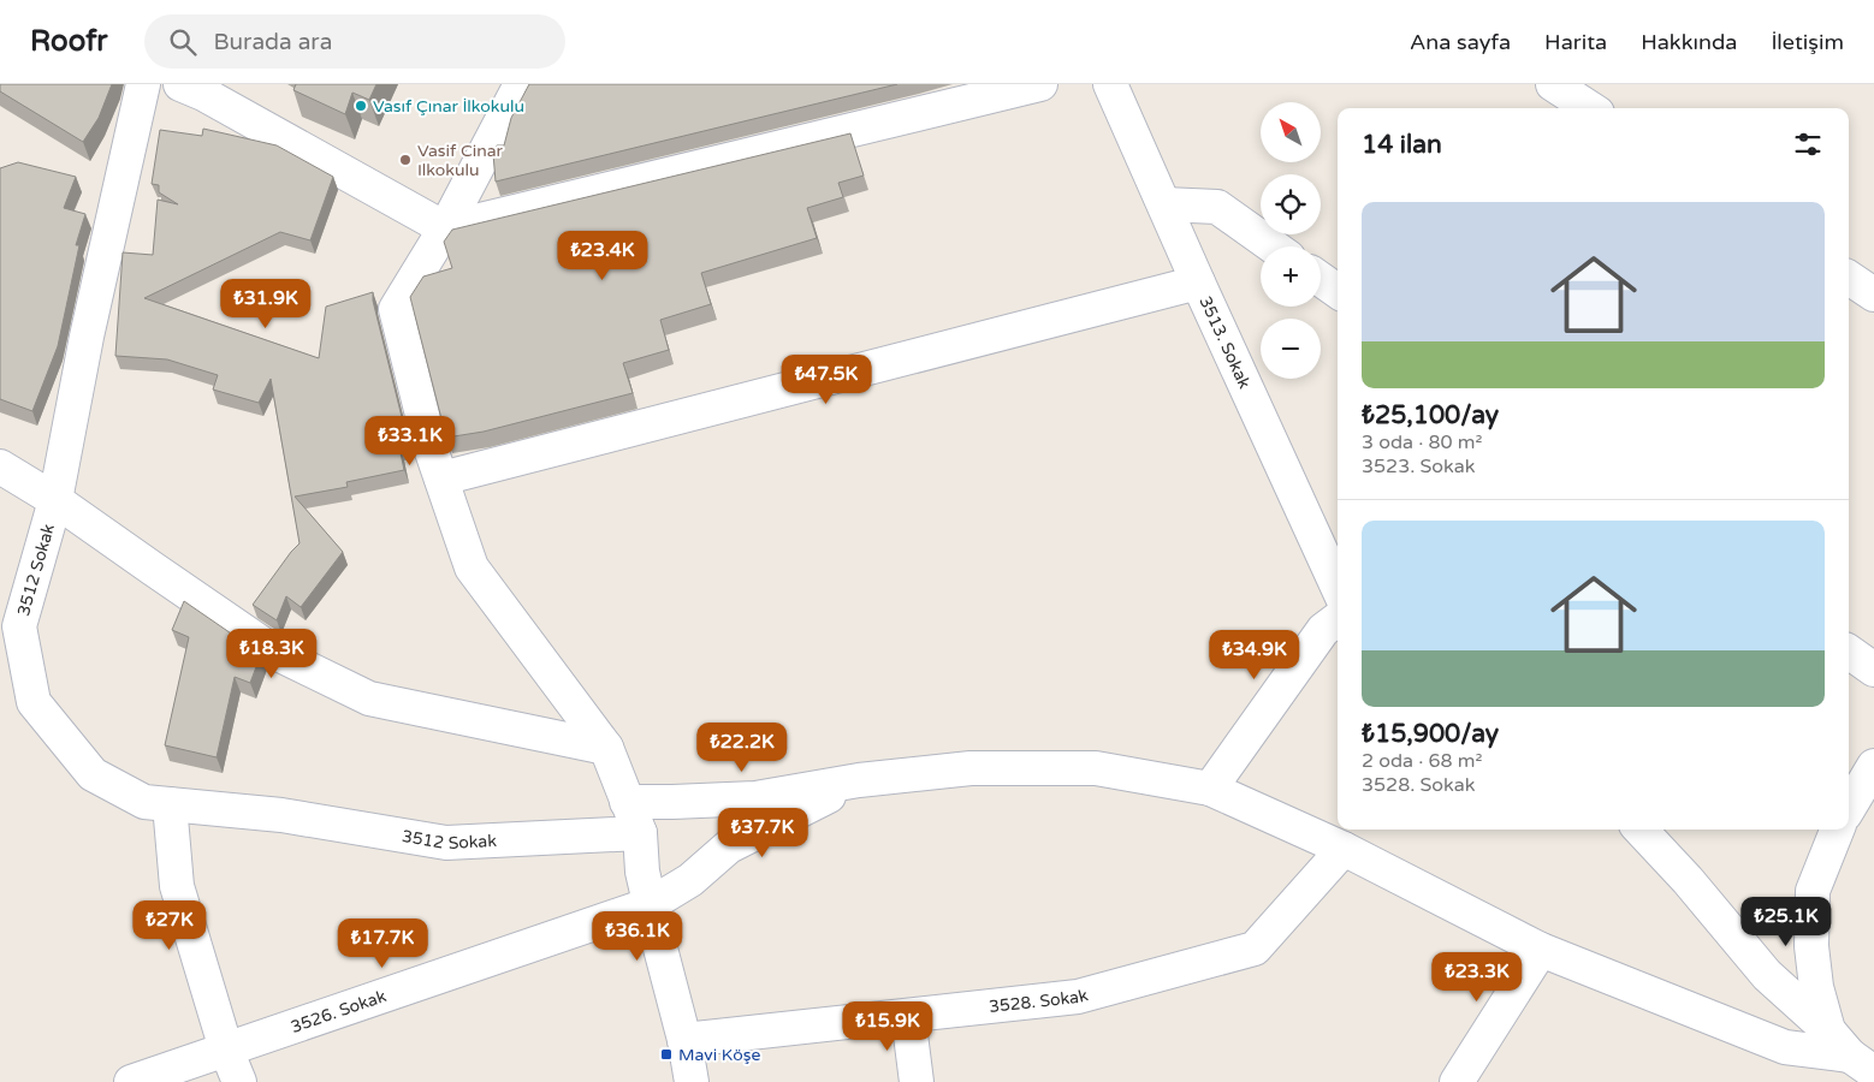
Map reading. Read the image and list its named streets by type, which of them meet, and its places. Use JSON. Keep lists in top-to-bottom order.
{
  "streets": {
    "street": [
      "3513. Sokak",
      "3512 Sokak",
      "3528. Sokak",
      "3526. Sokak"
    ]
  },
  "places": {
    "other": ["Vasıf Çınar İlkokulu", "Vasif Cinar Ilkokulu"],
    "transit": ["Mavi Köşe"]
  },
  "north": "top left",
  "page": {
    "header": "Roofr",
    "search": "Burada ara",
    "nav": [
      "Ana sayfa",
      "Harita",
      "Hakkında",
      "İletişim"
    ],
    "map_buttons": ["+", "−"],
    "heading": "14 ilan",
    "list": [
      {
        "name": "₺25,100/ay",
        "note": "3 oda · 80 m² · 3523. Sokak"
      },
      {
        "name": "₺15,900/ay",
        "note": "2 oda · 68 m² · 3528. Sokak"
      }
    ],
    "price": [
      "₺23.4K",
      "₺31.9K",
      "₺47.5K",
      "₺33.1K",
      "₺18.3K",
      "₺34.9K",
      "₺22.2K",
      "₺37.7K",
      "₺25.1K",
      "₺27K",
      "₺36.1K",
      "₺17.7K",
      "₺23.3K",
      "₺15.9K"
    ]
  }
}
